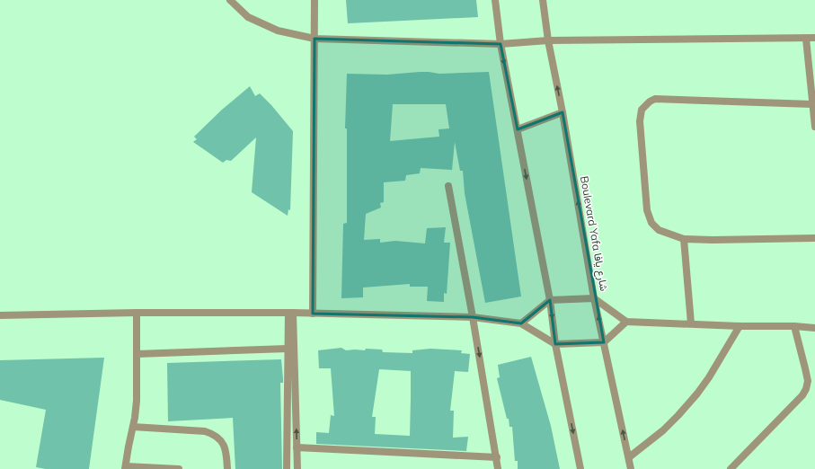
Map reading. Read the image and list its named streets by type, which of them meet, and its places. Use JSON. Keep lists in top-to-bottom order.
{
  "streets": {
    "street": ["Boulevard Yafa شارع يافا"]
  }
}
